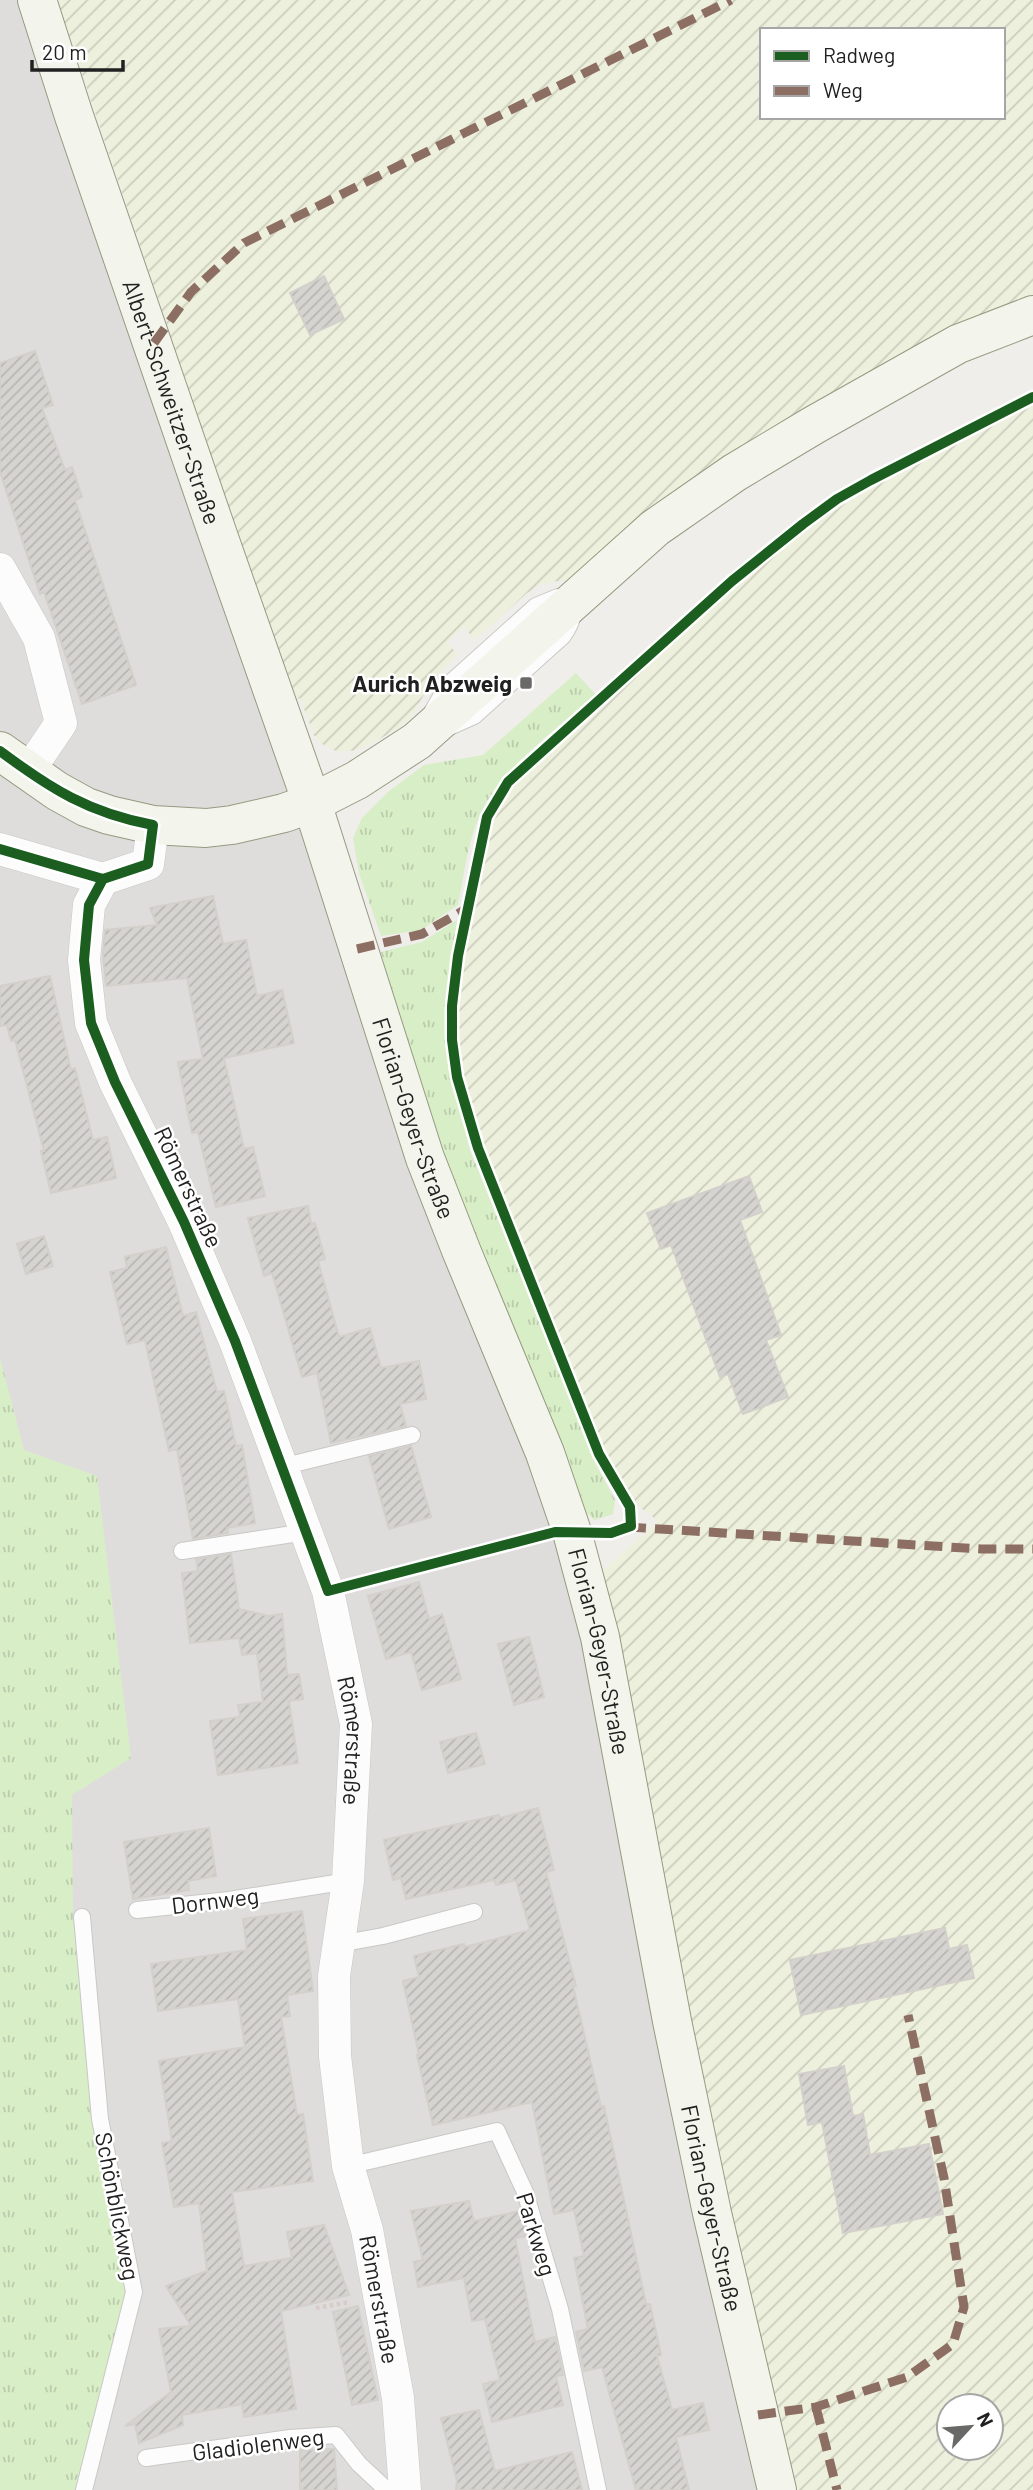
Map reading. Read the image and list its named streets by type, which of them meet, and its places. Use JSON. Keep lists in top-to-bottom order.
{
  "streets": {
    "street": ["Albert-Schweitzer-Straße", "Florian-Geyer-Straße", "Römerstraße"],
    "lane": [
      "Dornweg",
      "Schönblickweg",
      "Parkweg",
      "Gladiolenweg"
    ]
  },
  "crossings": [
    ["Albert-Schweitzer-Straße", "Florian-Geyer-Straße"],
    ["Römerstraße", "Dornweg"],
    ["Römerstraße", "Parkweg"]
  ],
  "places": {
    "transit": ["Aurich Abzweig"]
  },
  "legend": ["Radweg", "Weg"],
  "scale_bar": "20 m",
  "north": "top right"
}
